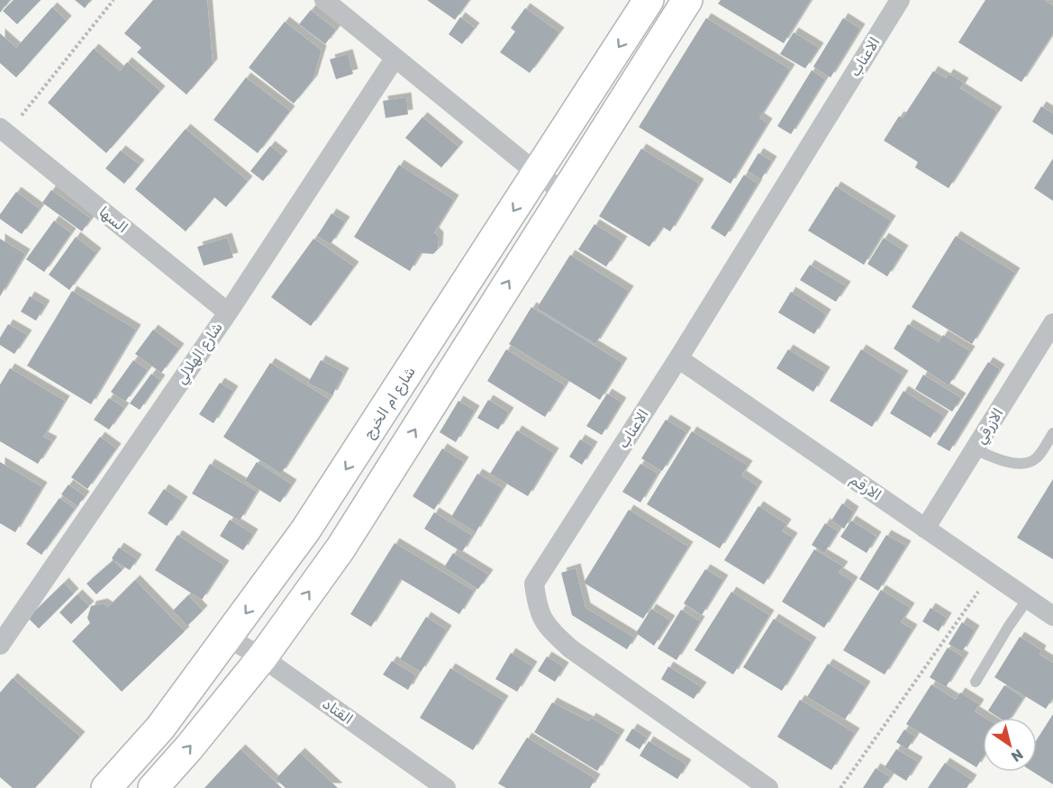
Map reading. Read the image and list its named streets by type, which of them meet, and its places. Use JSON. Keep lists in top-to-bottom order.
{
  "streets": {
    "street": [
      "الاعناب",
      "السها",
      "شارع الهلالي",
      "شارع ام الخرج",
      "الازرقي",
      "الارقم",
      "القتاد"
    ]
  },
  "crossings": [
    ["الاعناب", "الارقم"],
    ["السها", "شارع الهلالي"],
    ["شارع ام الخرج", "القتاد"],
    ["الازرقي", "الارقم"]
  ],
  "north": "bottom right"
}
